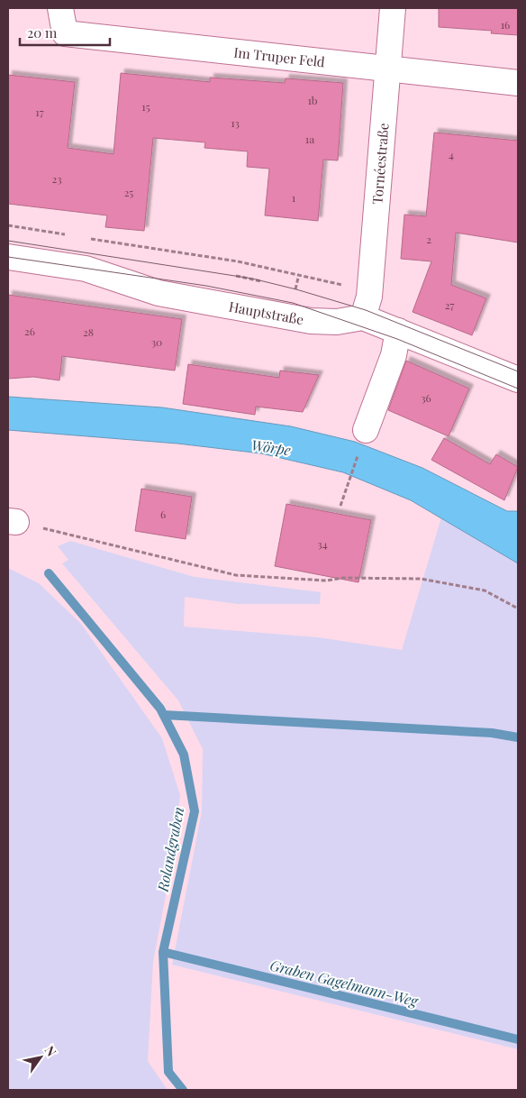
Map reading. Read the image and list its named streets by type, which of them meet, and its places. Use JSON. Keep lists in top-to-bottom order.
{
  "streets": {
    "street": ["Im Truper Feld", "Tornéestraße", "Hauptstraße"]
  },
  "crossings": [
    ["Im Truper Feld", "Tornéestraße"],
    ["Tornéestraße", "Hauptstraße"]
  ],
  "water": ["Wörpe", "Rolandgraben", "Graben Gagelmann-Weg"],
  "house_numbers": [
    "16",
    "1b",
    "15",
    "17",
    "13",
    "1a",
    "4",
    "23",
    "25",
    "1",
    "2",
    "27",
    "26",
    "28",
    "30",
    "36",
    "6",
    "34"
  ],
  "scale_bar": "20 m",
  "north": "top right"
}
